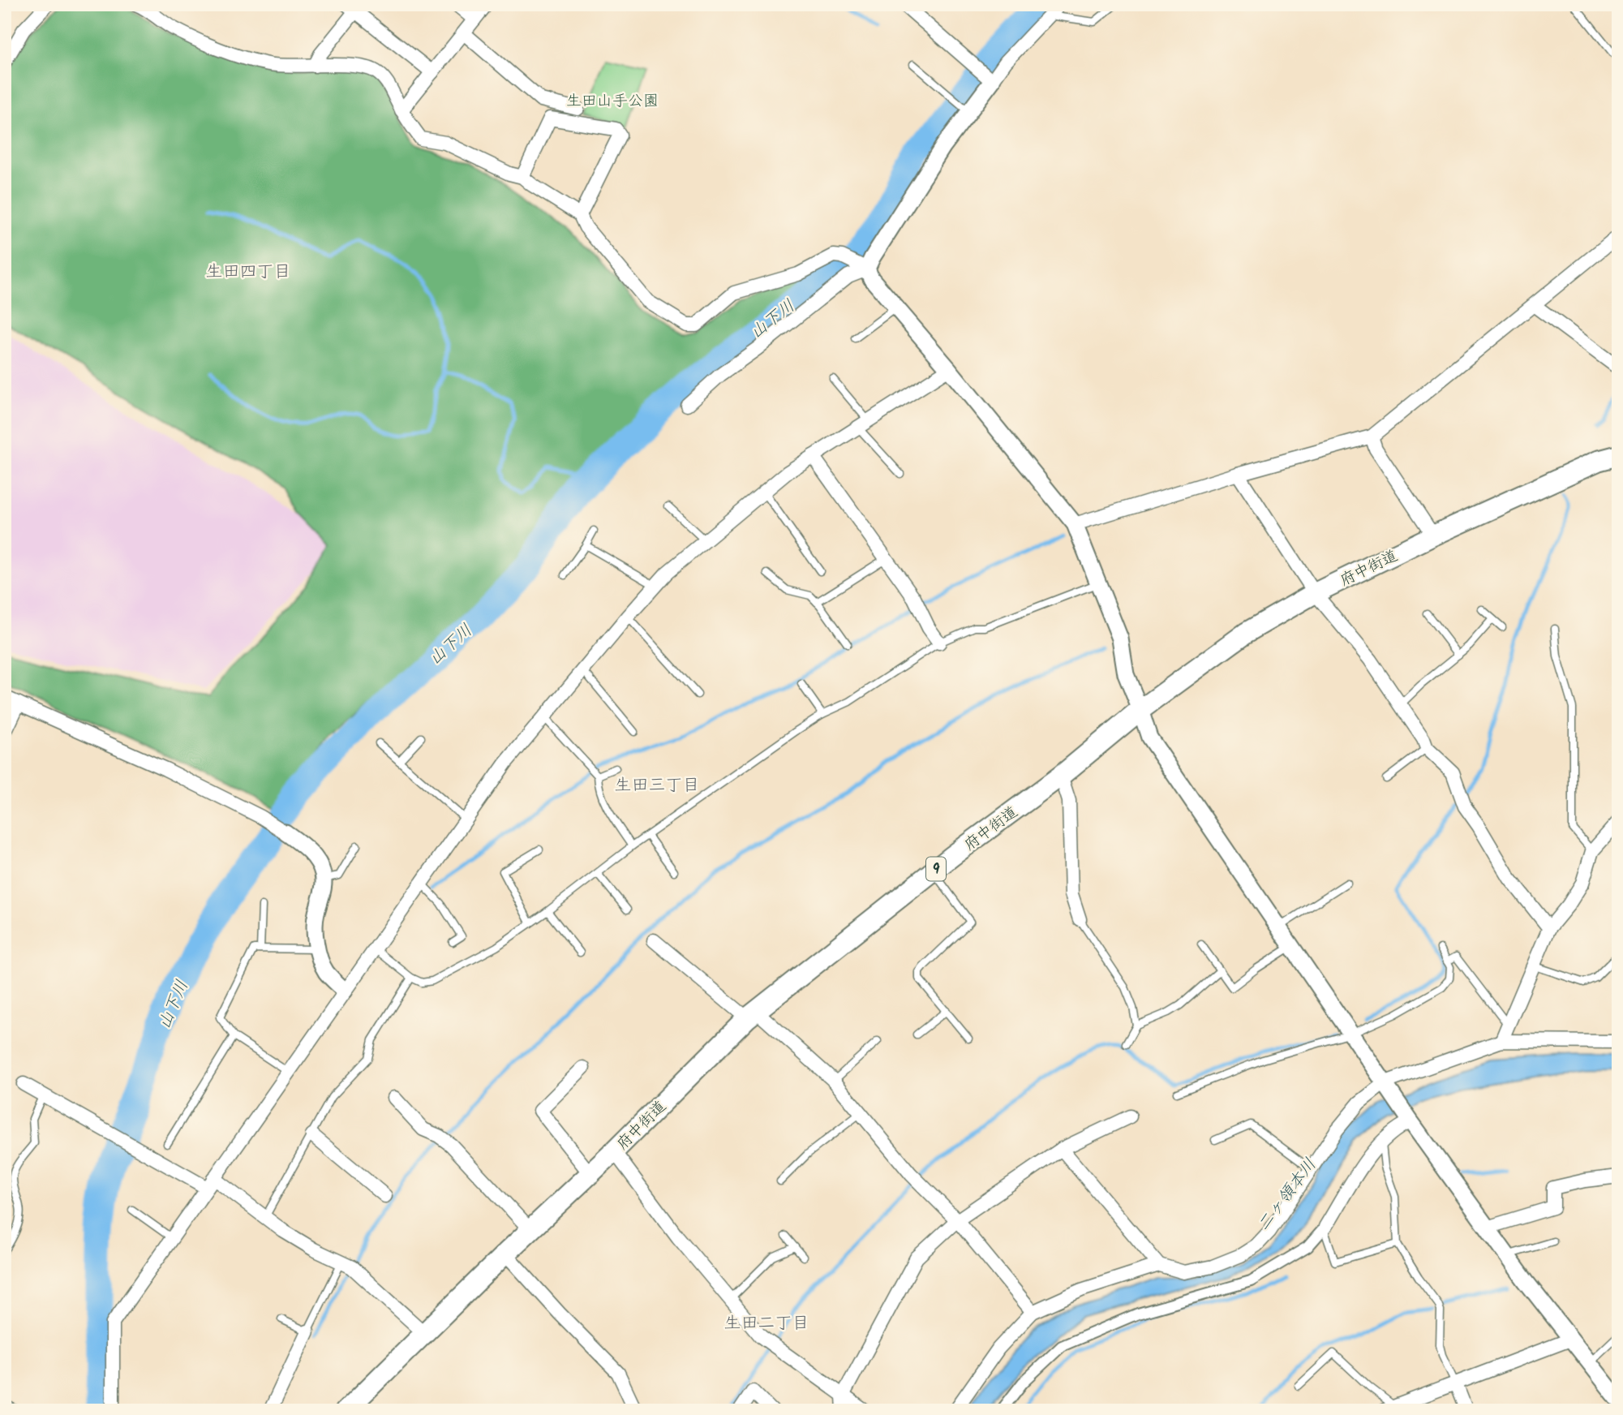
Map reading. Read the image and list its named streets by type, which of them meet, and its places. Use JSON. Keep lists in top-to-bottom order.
{
  "streets": {
    "main road": ["府中街道", "9"]
  },
  "districts": ["生田四丁目", "生田三丁目", "生田二丁目"],
  "water": ["山下川", "二ヶ領本川"],
  "parks": ["生田山手公園"]
}
